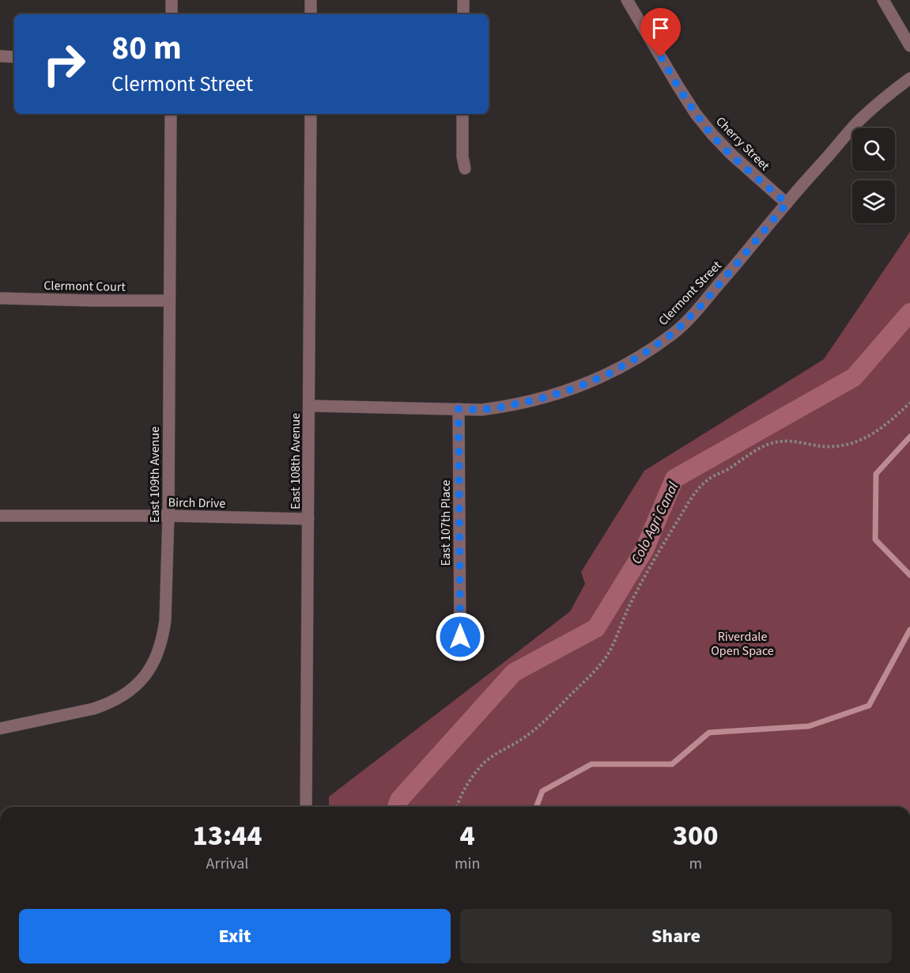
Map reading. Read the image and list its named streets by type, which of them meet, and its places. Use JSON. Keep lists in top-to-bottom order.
{
  "streets": {
    "street": [
      "Cherry Street",
      "Clermont Court",
      "Clermont Street",
      "East 108th Avenue",
      "East 109th Avenue",
      "Birch Drive",
      "East 107th Place"
    ]
  },
  "crossings": [
    ["Cherry Street", "Clermont Street"],
    ["Clermont Court", "East 109th Avenue"],
    ["Clermont Street", "East 108th Avenue"],
    ["Clermont Street", "East 107th Place"],
    ["East 108th Avenue", "Birch Drive"],
    ["East 109th Avenue", "Birch Drive"]
  ],
  "water": ["Colo Agri Canal"],
  "parks": ["Riverdale Open Space"],
  "page": {
    "turn": ["80 m", "Clermont Street"],
    "eta": [
      "13:44",
      "Arrival",
      "4",
      "min",
      "300",
      "m"
    ],
    "buttons": ["Exit", "Share"]
  }
}
